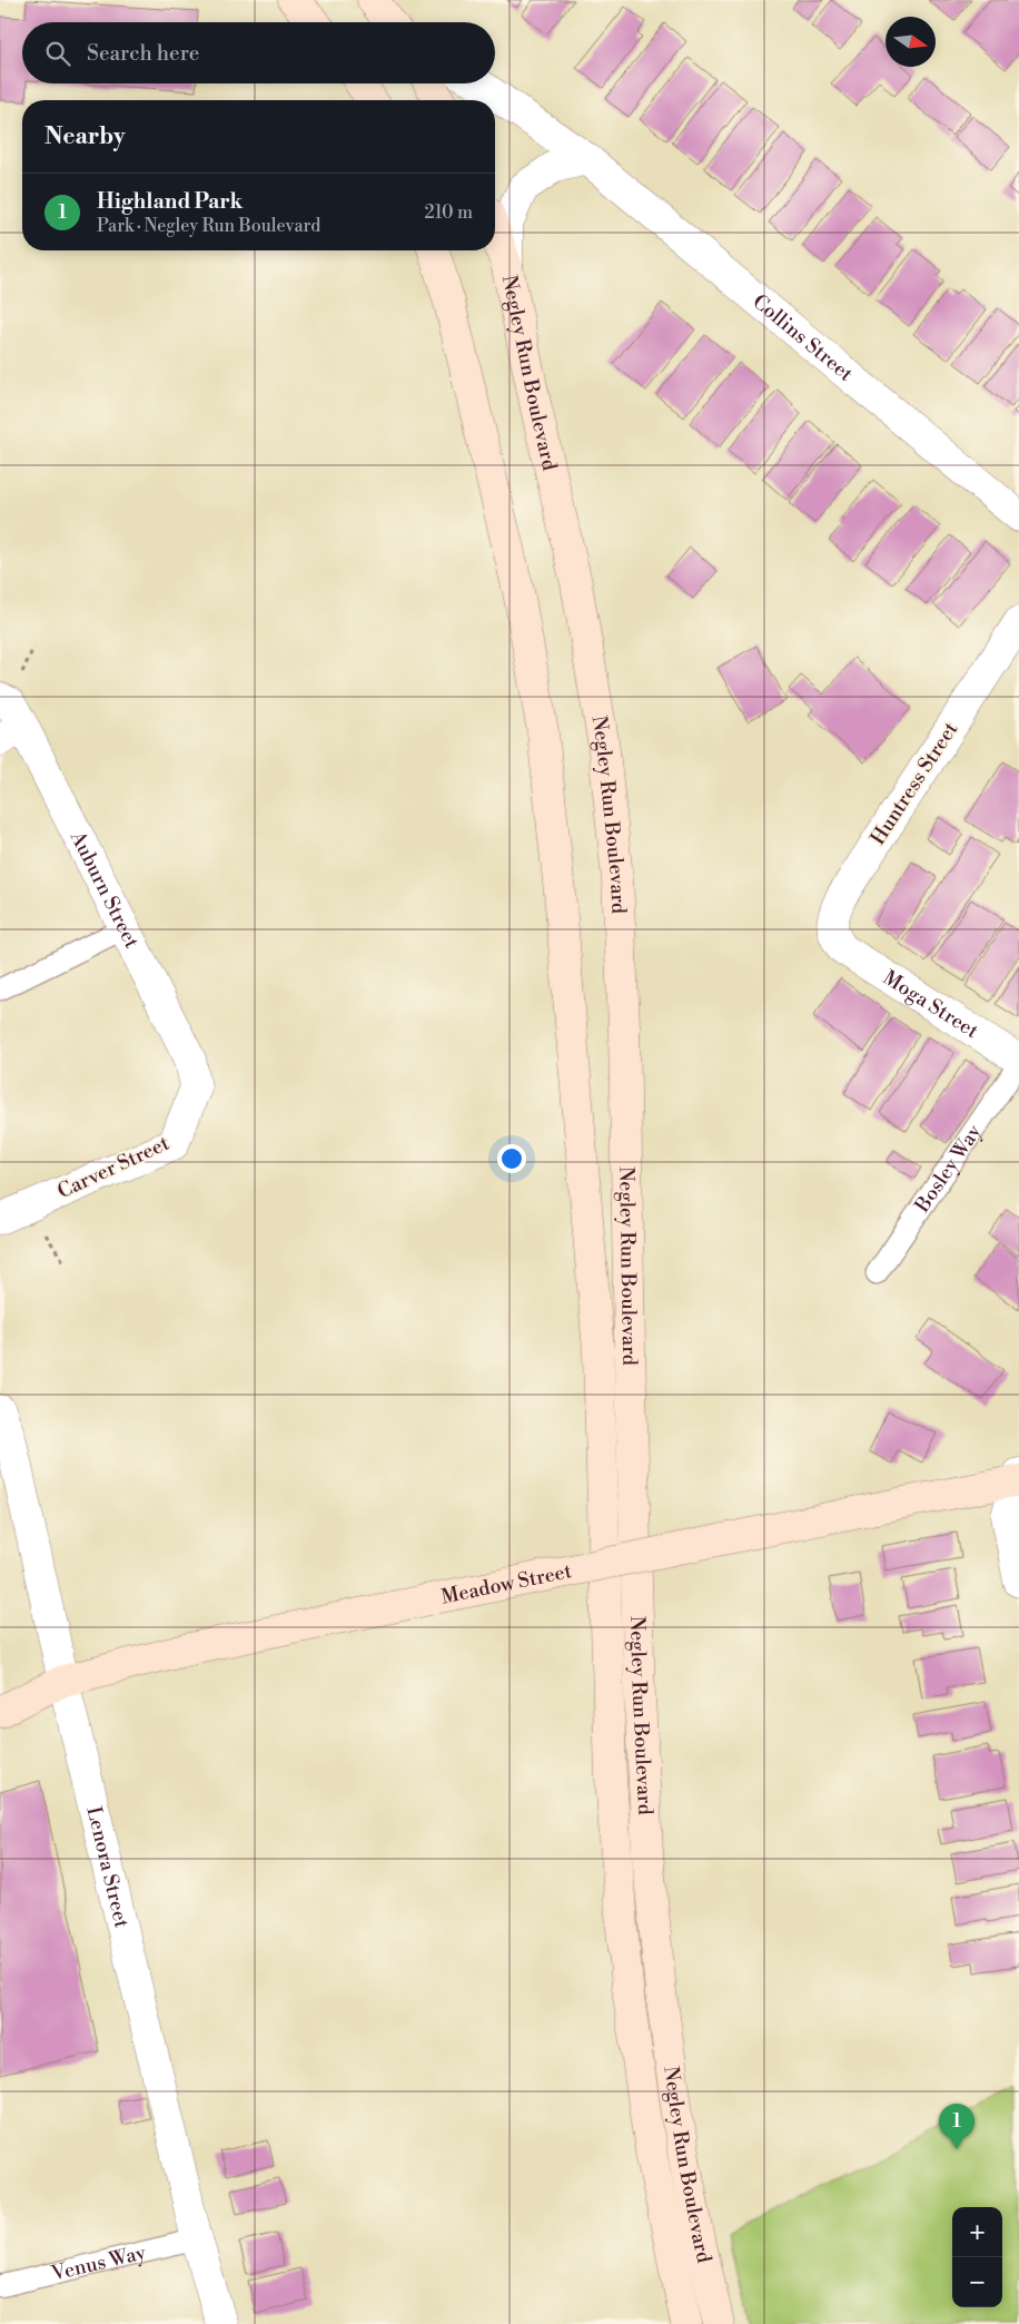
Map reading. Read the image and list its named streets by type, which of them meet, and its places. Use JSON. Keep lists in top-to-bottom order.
{
  "streets": {
    "main road": ["Negley Run Boulevard", "Meadow Street"],
    "street": [
      "Collins Street",
      "Huntress Street",
      "Auburn Street",
      "Moga Street",
      "Carver Street",
      "Lenora Street"
    ],
    "lane": ["Bosley Way", "Venus Way"]
  },
  "crossings": [
    ["Huntress Street", "Moga Street"],
    ["Auburn Street", "Carver Street"],
    ["Moga Street", "Bosley Way"],
    ["Meadow Street", "Lenora Street"],
    ["Lenora Street", "Venus Way"]
  ],
  "north": "right",
  "page": {
    "search": "Search here",
    "heading": "Nearby",
    "list": [
      {
        "mark": "1",
        "name": "Highland Park",
        "note": "Park · Negley Run Boulevard",
        "value": "210 m"
      }
    ],
    "pins": "1",
    "map_buttons": ["+", "−"]
  }
}
